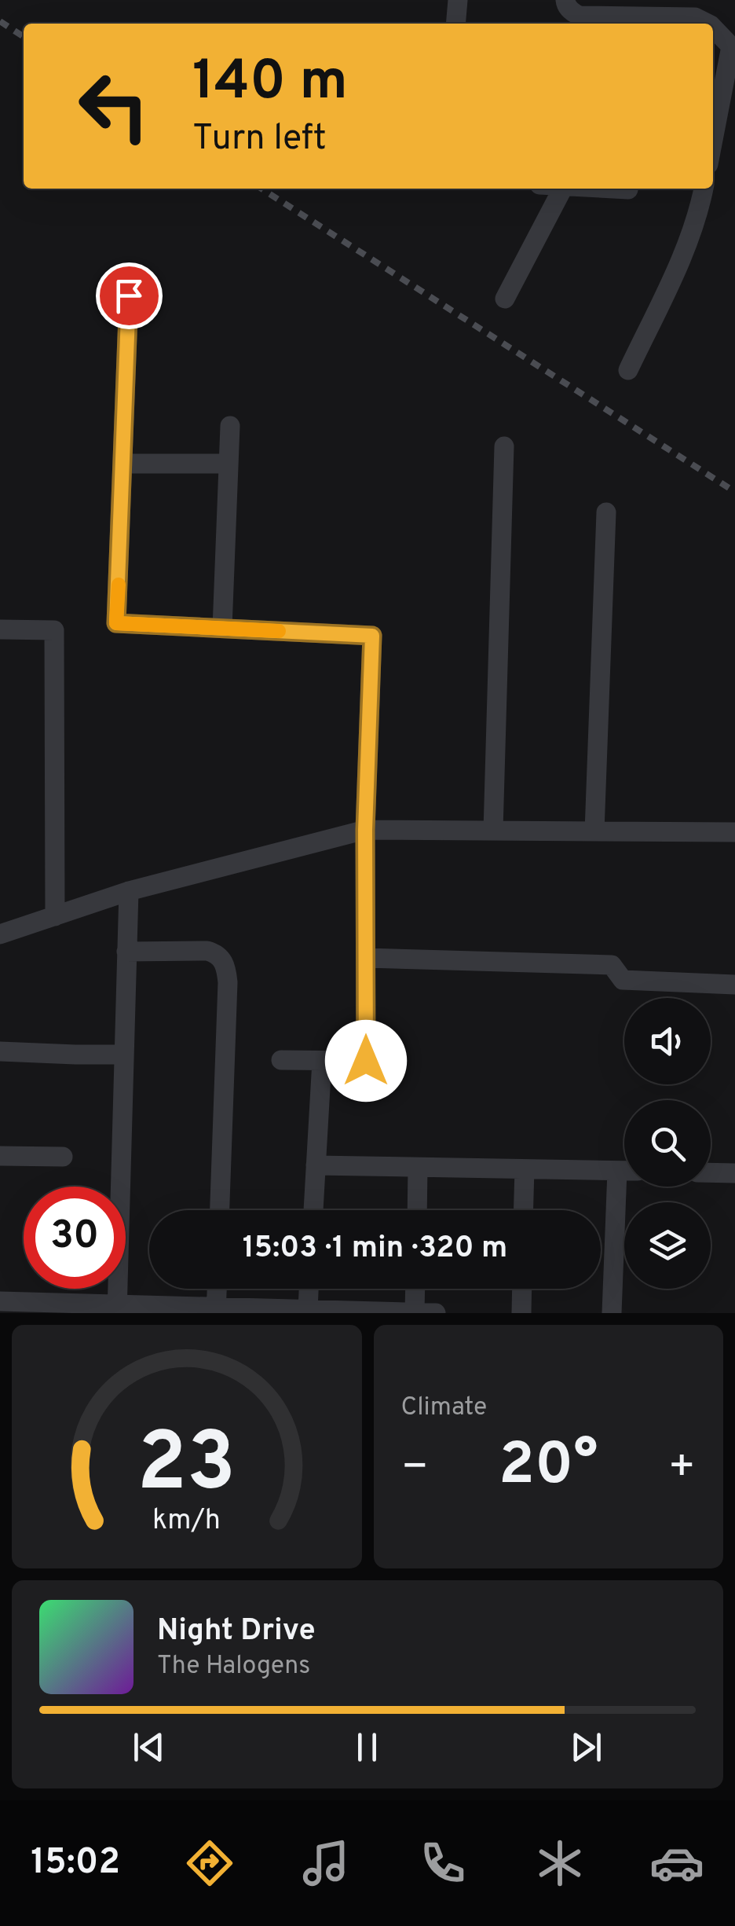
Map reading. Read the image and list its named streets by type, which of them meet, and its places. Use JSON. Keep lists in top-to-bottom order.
{
  "page": {
    "turn": ["140 m", "Turn left"],
    "limit": "30",
    "trip": "15:03 · 1 min · 320 m",
    "tile": "Climate",
    "heat": ["−", "20°", "+"],
    "song": ["Night Drive", "The Halogens"],
    "tabs": "15:02",
    "gauge": ["23", "km/h"]
  }
}
